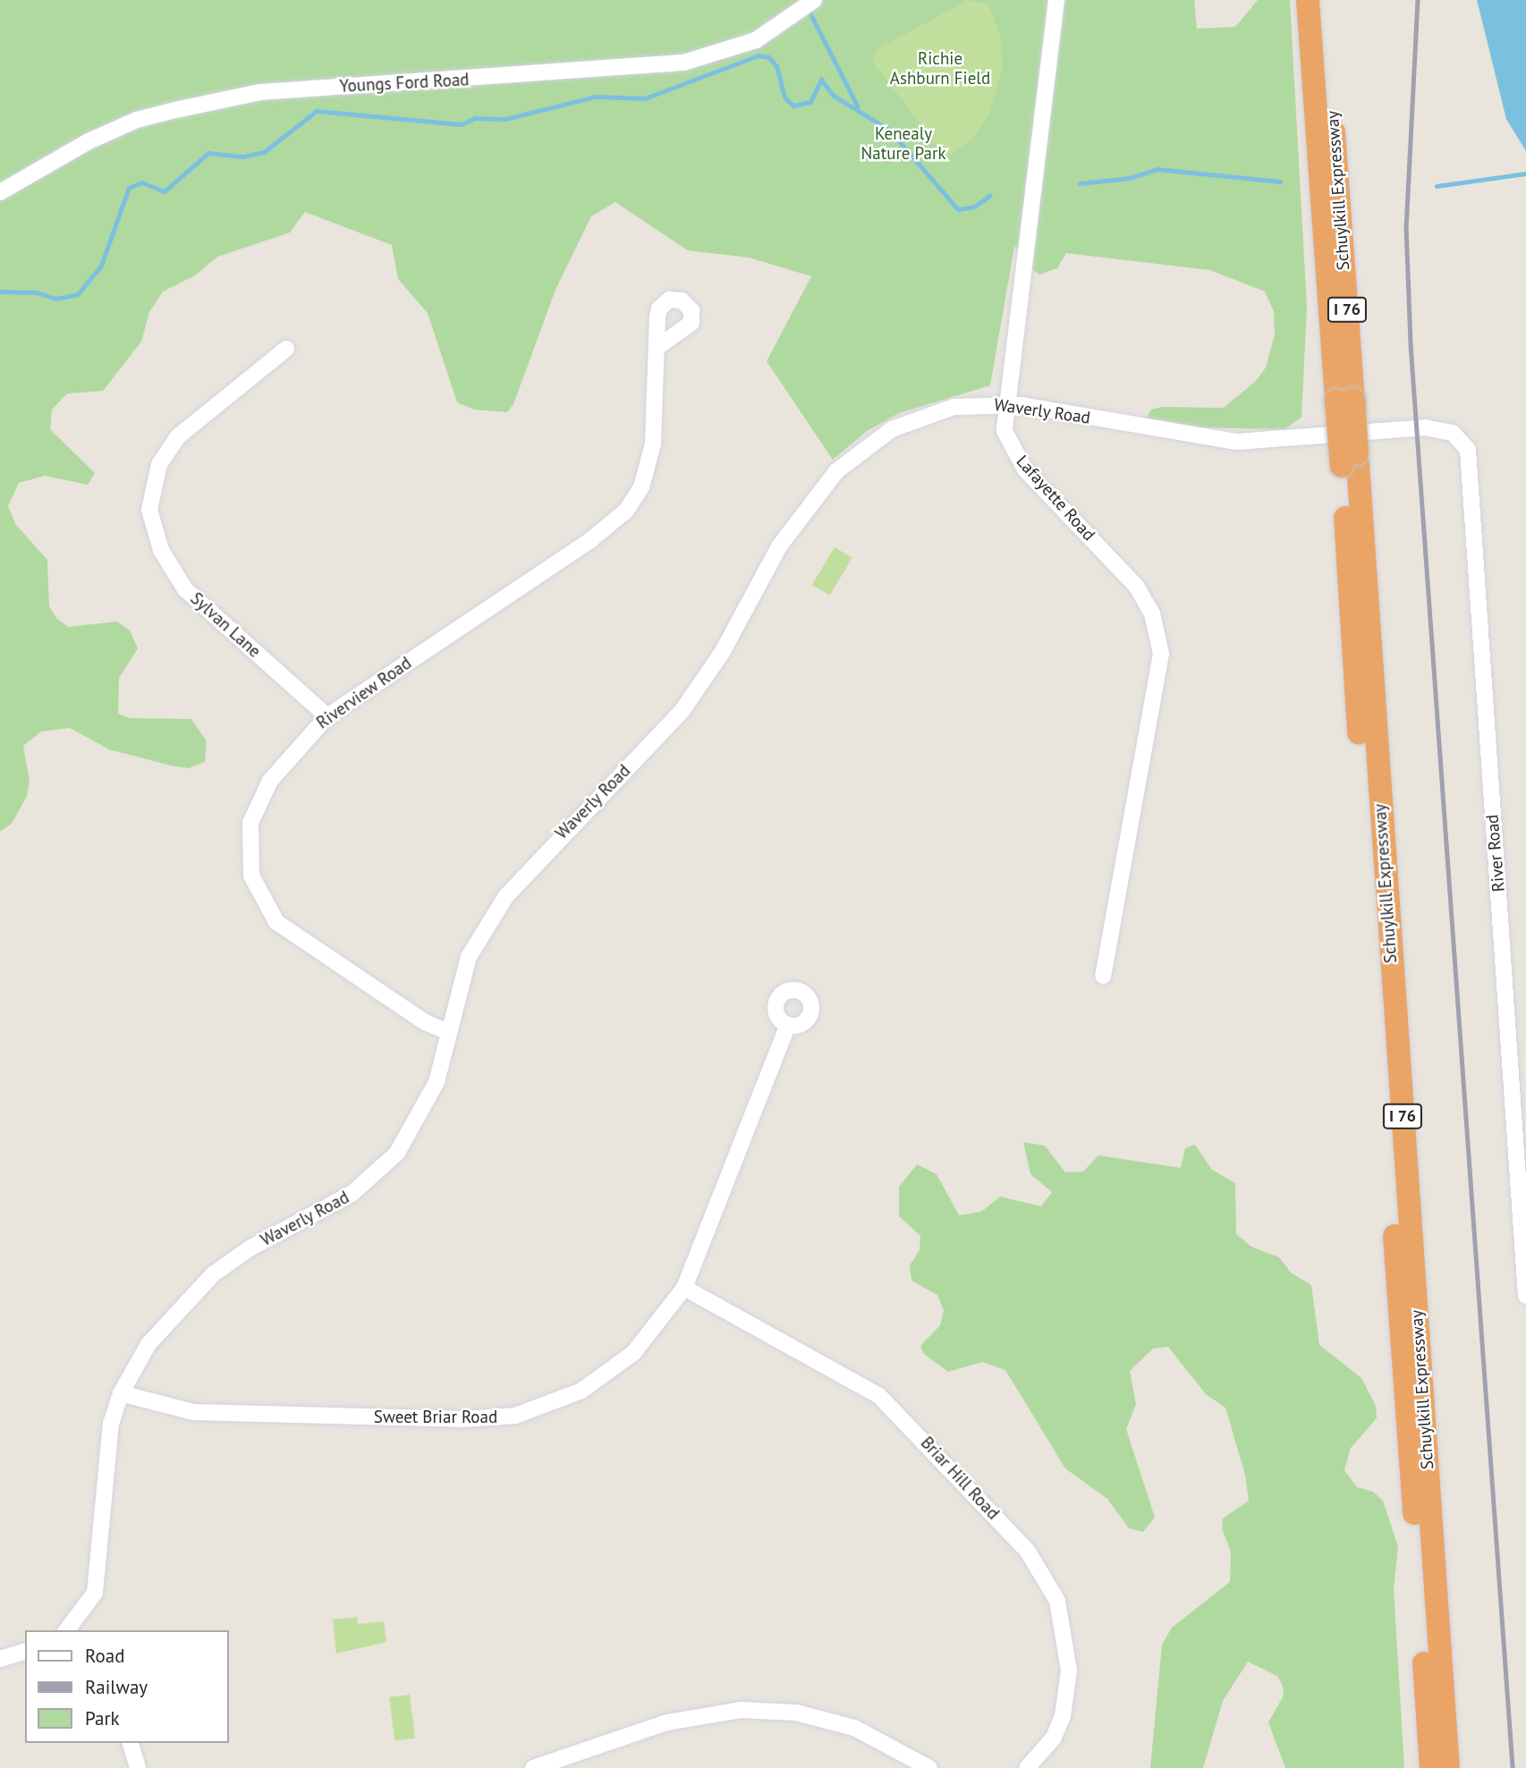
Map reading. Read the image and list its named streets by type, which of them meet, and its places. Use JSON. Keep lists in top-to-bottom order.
{
  "streets": {
    "highway": ["Schuylkill Expressway", "I 76"],
    "street": [
      "Youngs Ford Road",
      "Waverly Road",
      "Lafayette Road",
      "Sylvan Lane",
      "Riverview Road",
      "River Road",
      "Sweet Briar Road",
      "Briar Hill Road"
    ]
  },
  "crossings": [
    ["Waverly Road", "Lafayette Road"],
    ["Waverly Road", "Riverview Road"],
    ["Waverly Road", "River Road"],
    ["Waverly Road", "Sweet Briar Road"],
    ["Sylvan Lane", "Riverview Road"],
    ["Sweet Briar Road", "Briar Hill Road"]
  ],
  "parks": ["Richie Ashburn Field", "Kenealy Nature Park"],
  "legend": ["Road", "Railway", "Park"]
}
